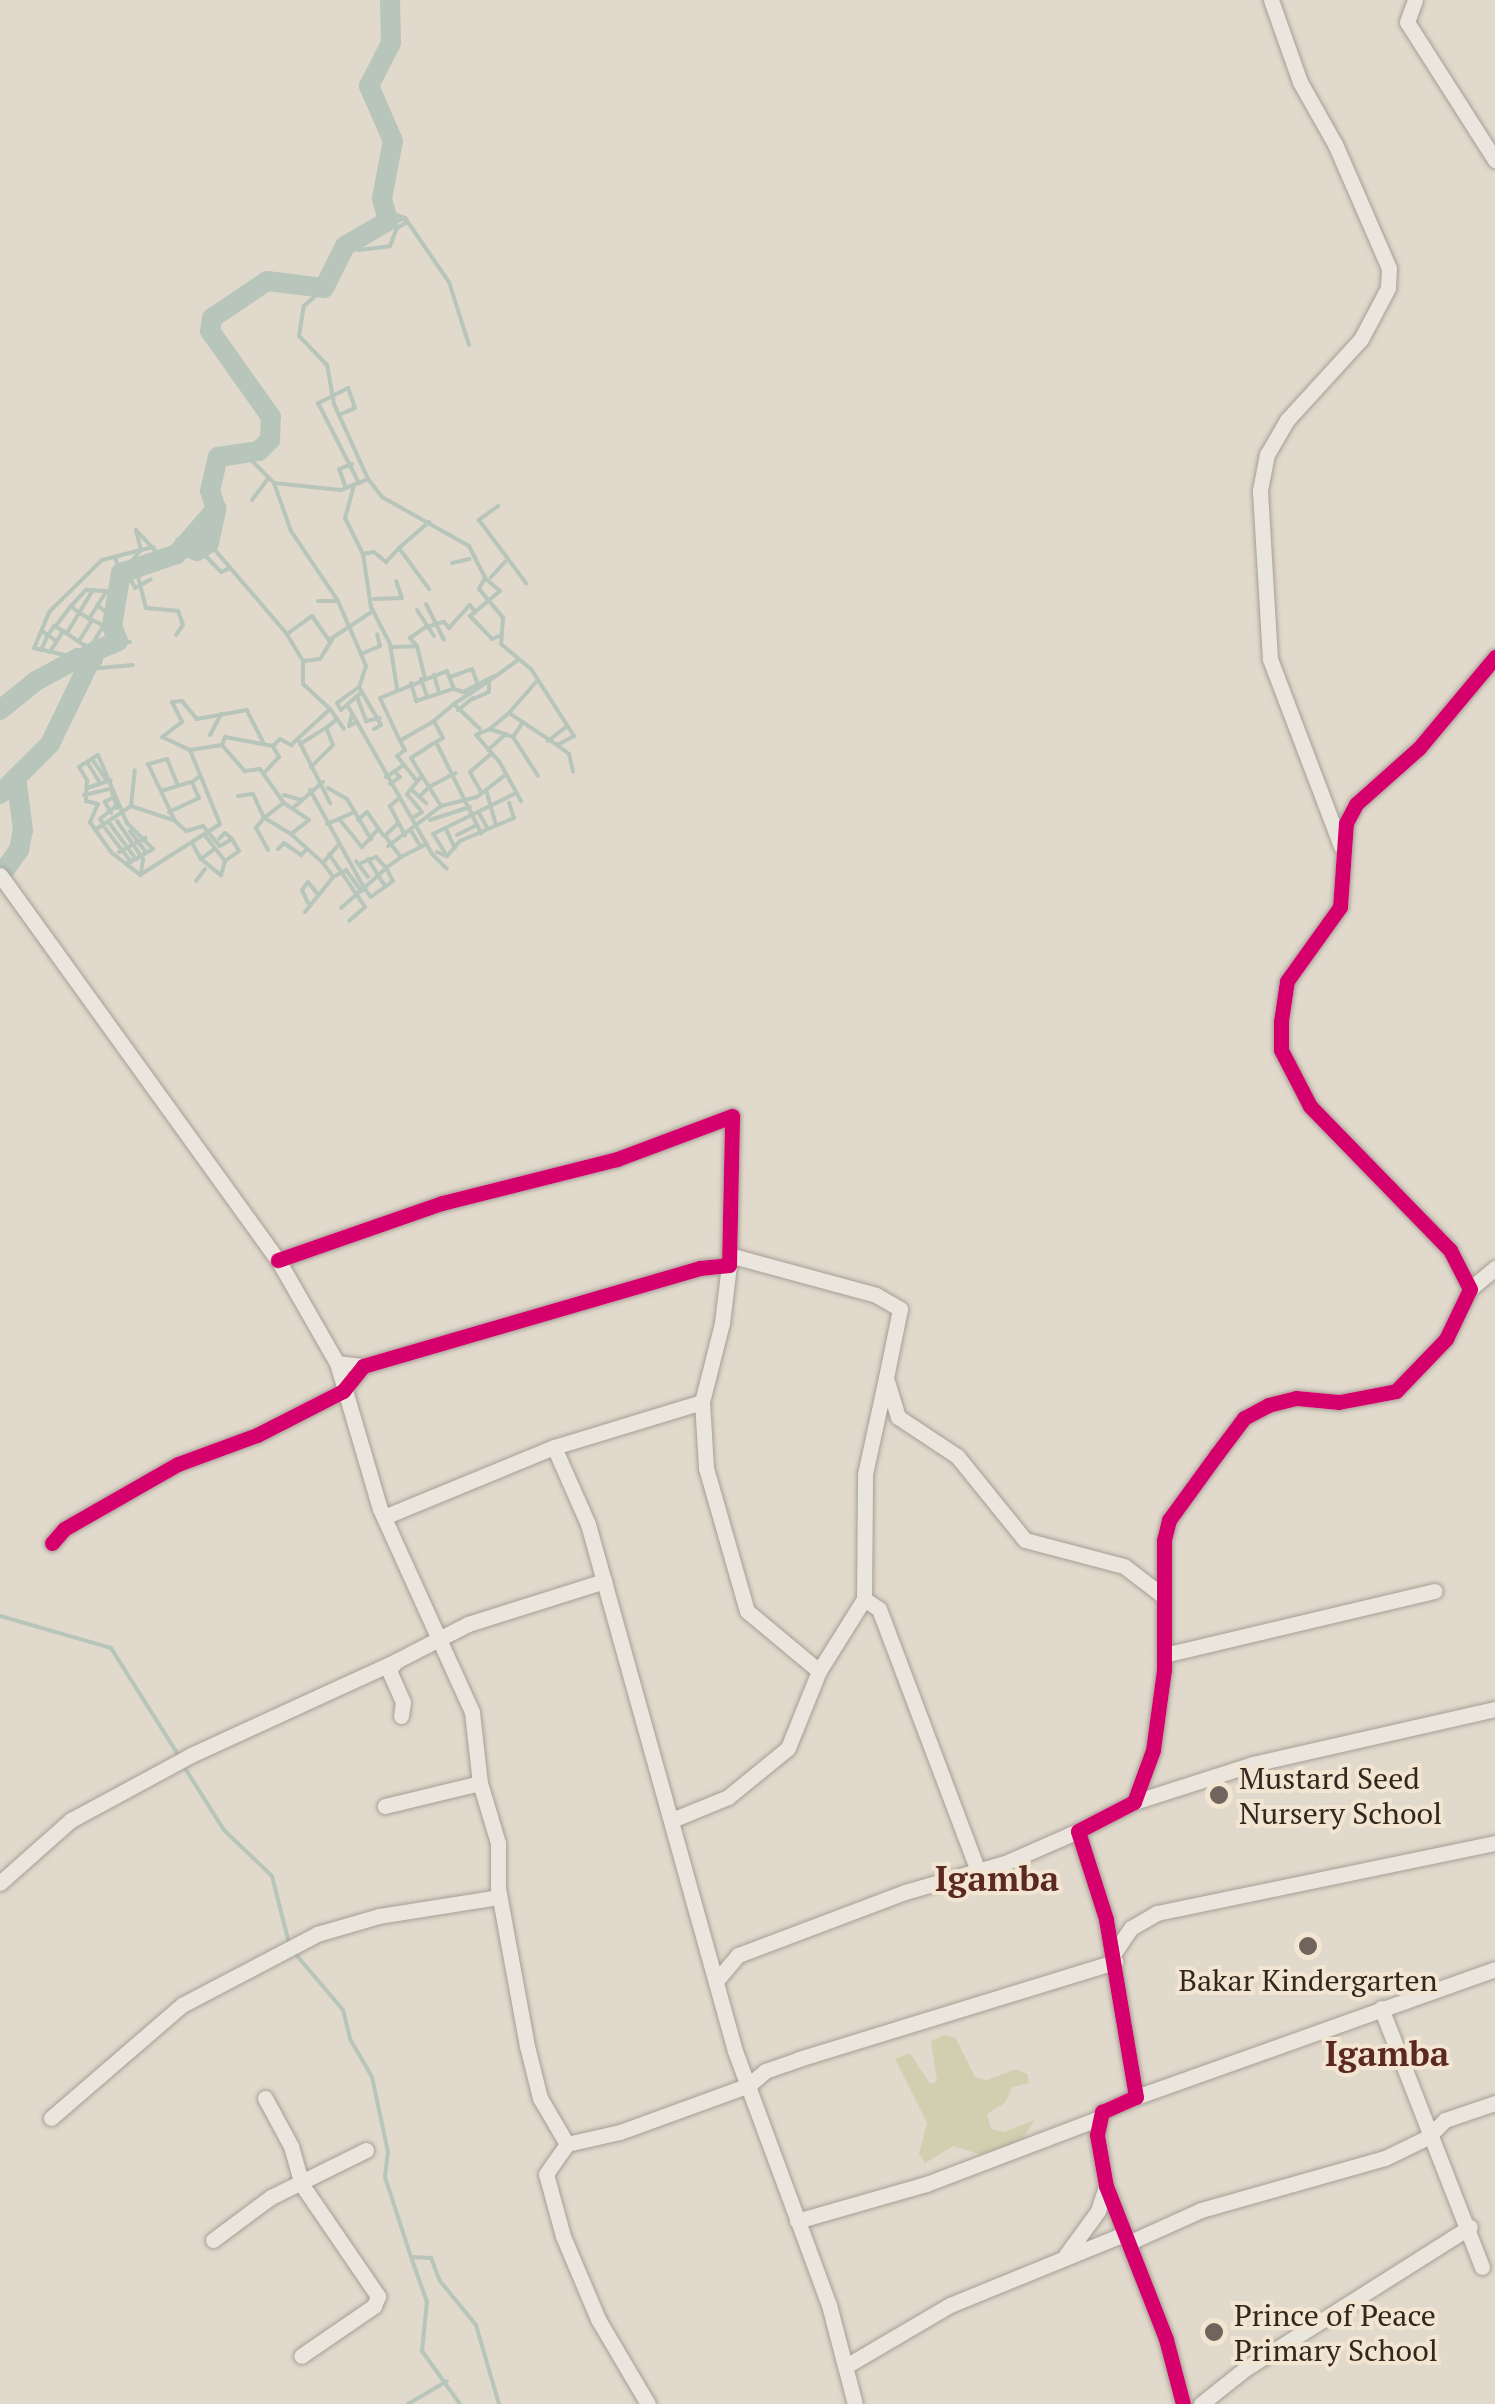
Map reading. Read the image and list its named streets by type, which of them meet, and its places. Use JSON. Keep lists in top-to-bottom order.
{
  "districts": ["Igamba", "Igamba"],
  "places": ["Mustard Seed Nursery School", "Bakar Kindergarten", "Prince of Peace Primary School"]
}
